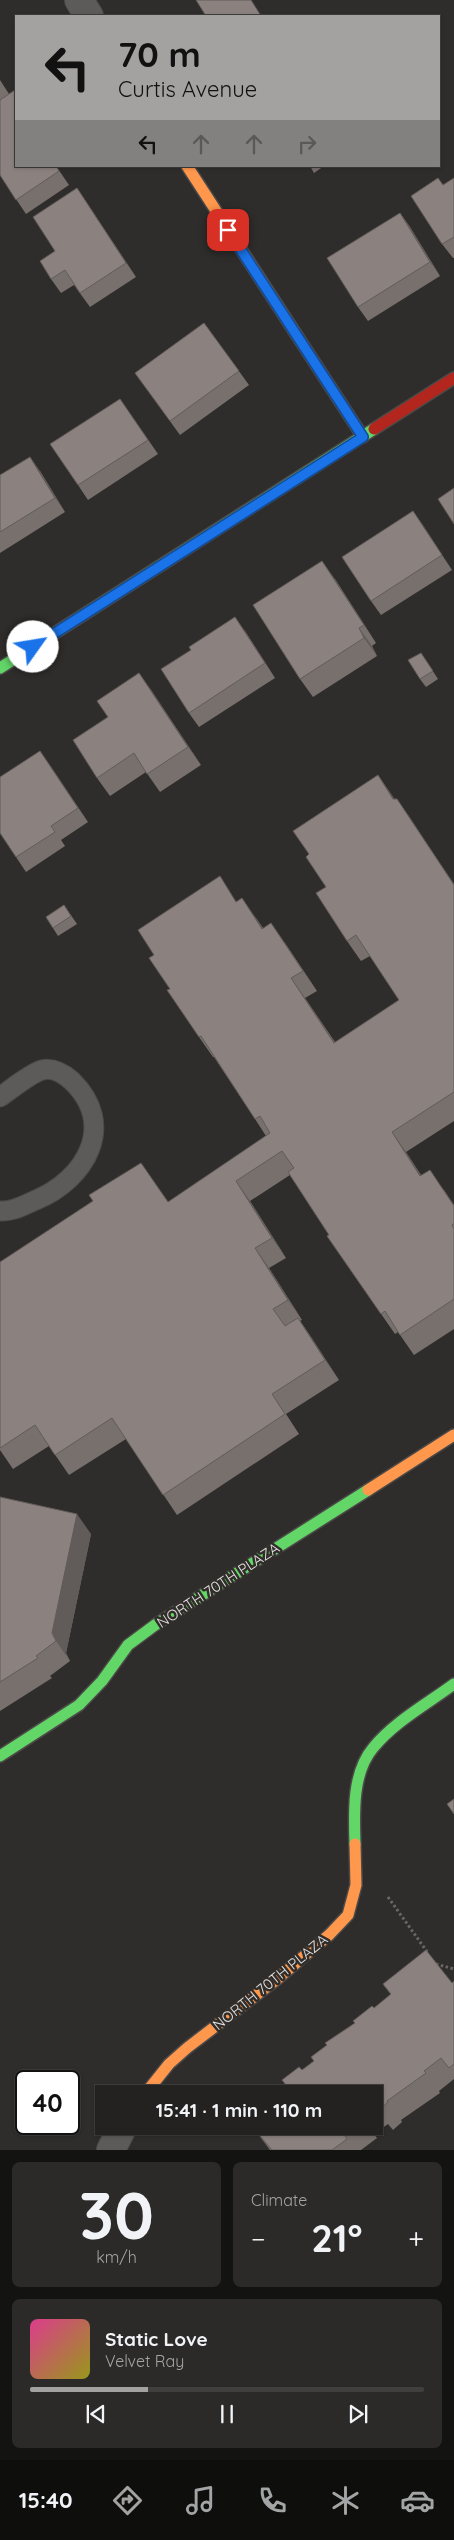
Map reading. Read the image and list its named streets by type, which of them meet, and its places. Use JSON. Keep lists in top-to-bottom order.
{
  "streets": {
    "street": ["NORTH 70TH PLAZA"]
  },
  "page": {
    "turn": ["70 m", "Curtis Avenue"],
    "limit": "40",
    "trip": "15:41 · 1 min · 110 m",
    "tile": [
      ["30", "km/h"],
      "Climate"
    ],
    "heat": ["−", "21°", "+"],
    "song": ["Static Love", "Velvet Ray"],
    "tabs": "15:40"
  }
}
